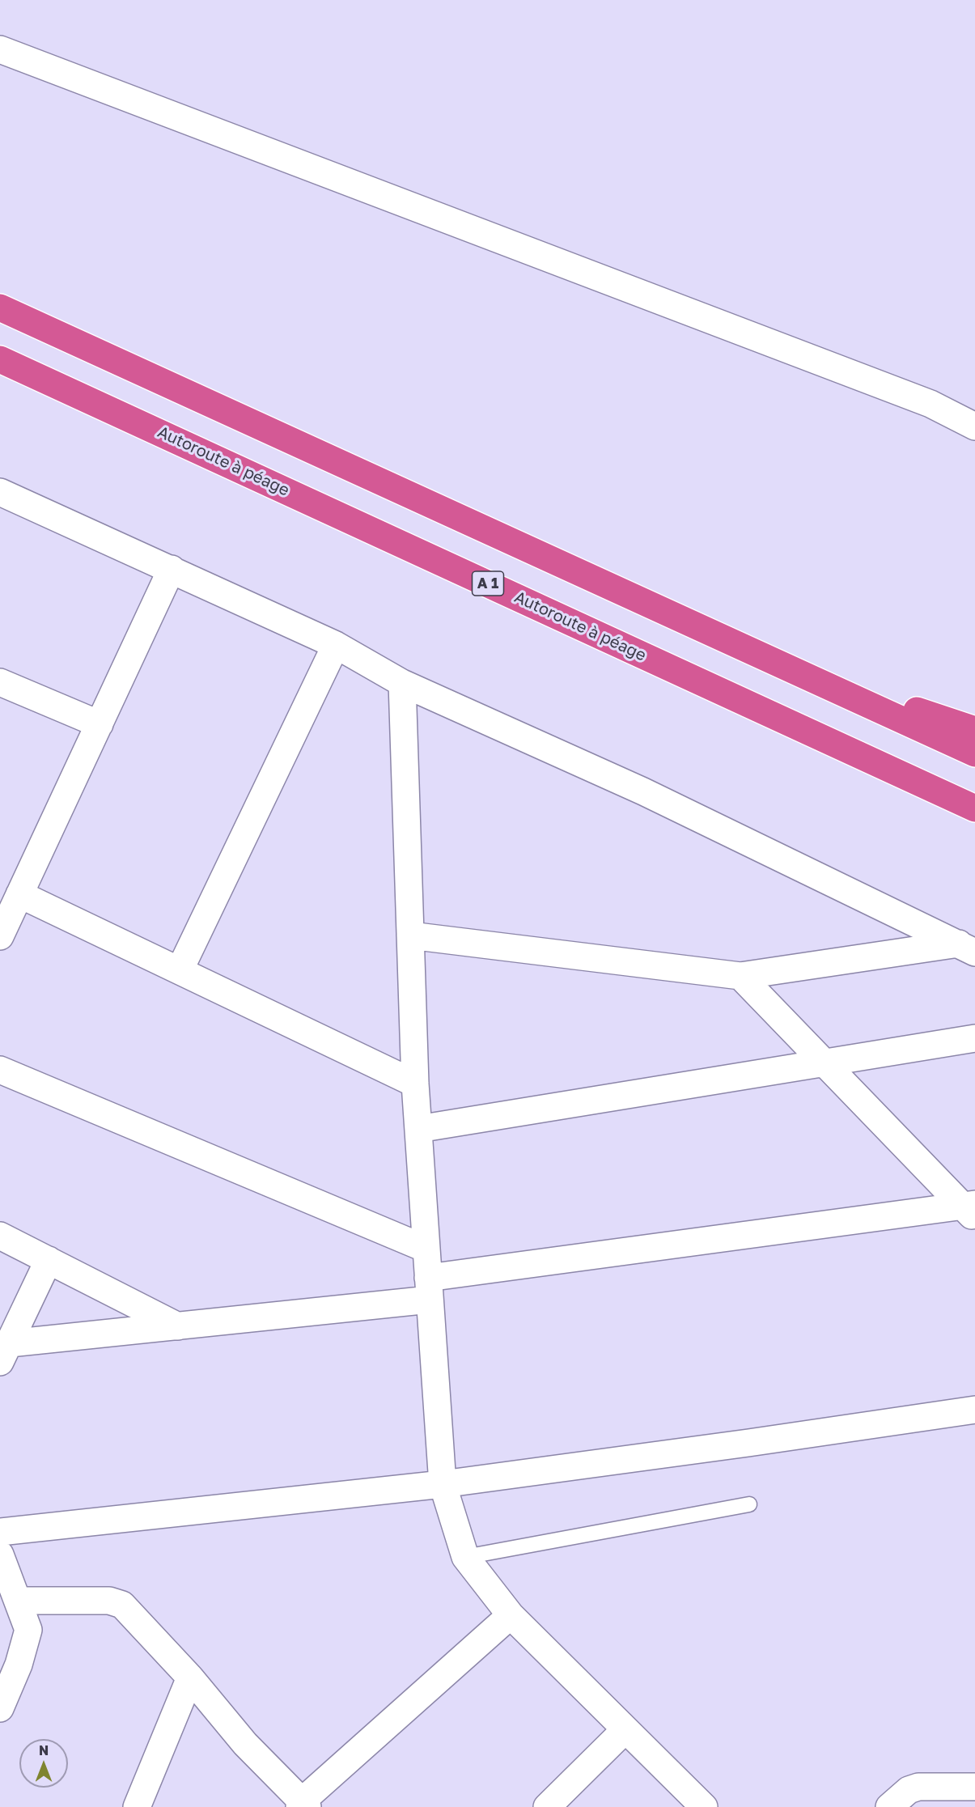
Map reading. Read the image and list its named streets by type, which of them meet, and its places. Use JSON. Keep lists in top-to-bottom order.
{
  "streets": {
    "highway": ["Autoroute à péage", "A 1"]
  },
  "north": "top"
}
